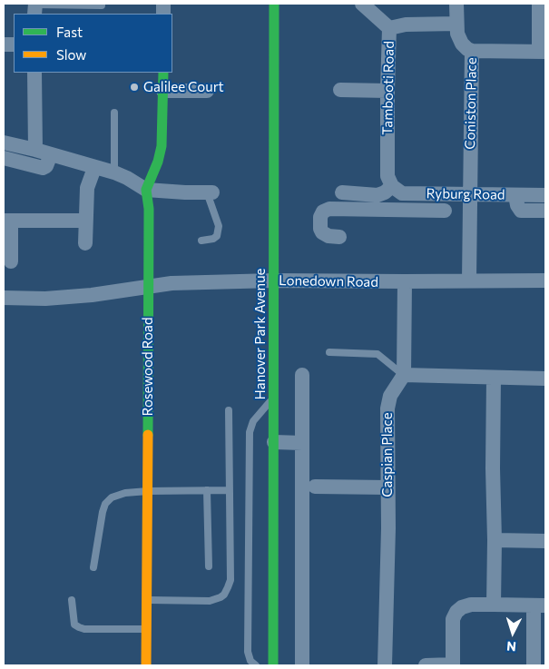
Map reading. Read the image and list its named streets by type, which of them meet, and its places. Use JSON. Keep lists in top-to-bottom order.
{
  "streets": {
    "street": [
      "Tambooti Road",
      "Coniston Place",
      "Ryburg Road",
      "Lonedown Road",
      "Hanover Park Avenue",
      "Rosewood Road",
      "Caspian Place"
    ]
  },
  "crossings": [
    ["Tambooti Road", "Ryburg Road"],
    ["Coniston Place", "Ryburg Road"],
    ["Coniston Place", "Lonedown Road"],
    ["Lonedown Road", "Hanover Park Avenue"],
    ["Lonedown Road", "Rosewood Road"]
  ],
  "places": ["Galilee Court"],
  "legend": ["Fast", "Slow"],
  "north": "bottom"
}
